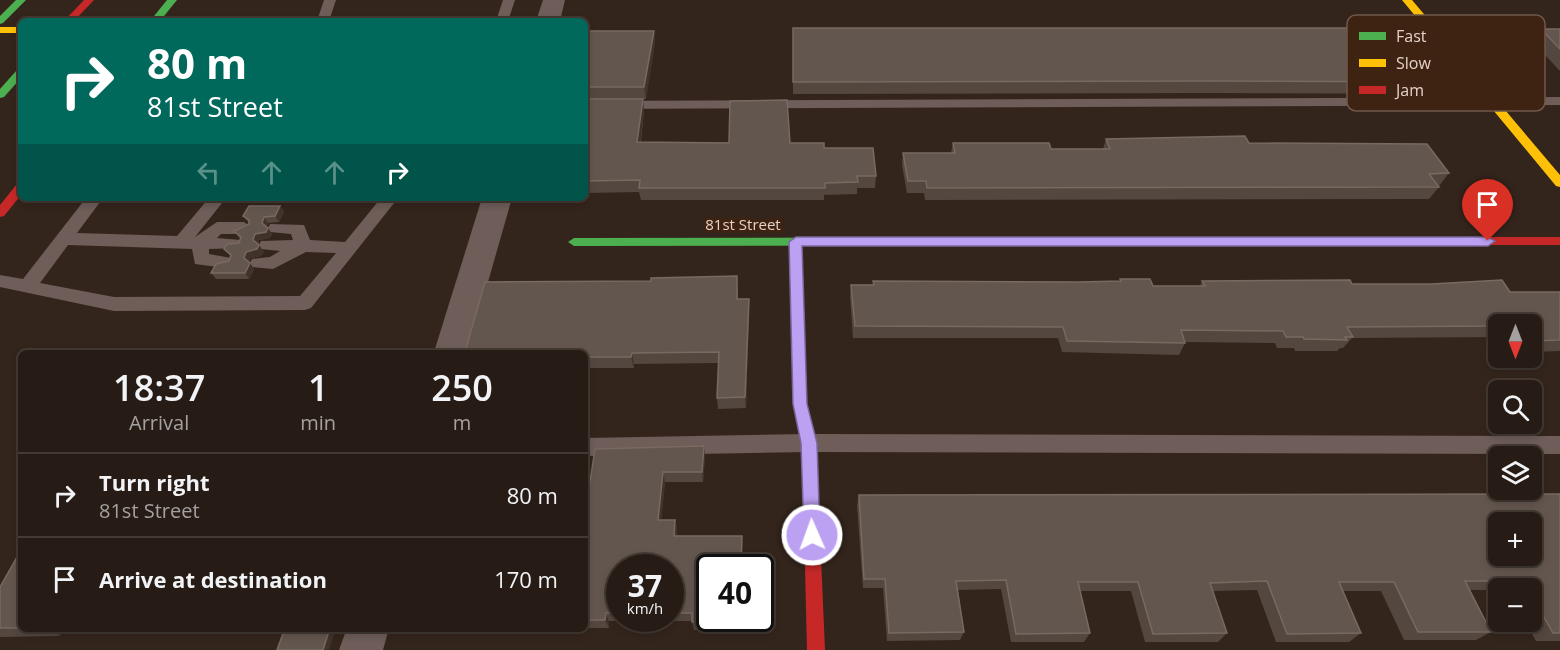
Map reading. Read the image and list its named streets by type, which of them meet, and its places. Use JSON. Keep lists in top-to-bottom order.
{
  "streets": {
    "main road": ["81st Street"]
  },
  "legend": ["Fast", "Slow", "Jam"],
  "north": "bottom",
  "page": {
    "turn": ["80 m", "81st Street"],
    "map_buttons": ["+", "−"],
    "eta": [
      "18:37",
      "Arrival",
      "1",
      "min",
      "250",
      "m"
    ],
    "list": [
      {
        "name": "Turn right",
        "note": "81st Street",
        "value": "80 m"
      },
      {
        "name": "Arrive at destination",
        "value": "170 m"
      }
    ],
    "speed": "37 km/h",
    "limit": "40"
  }
}
